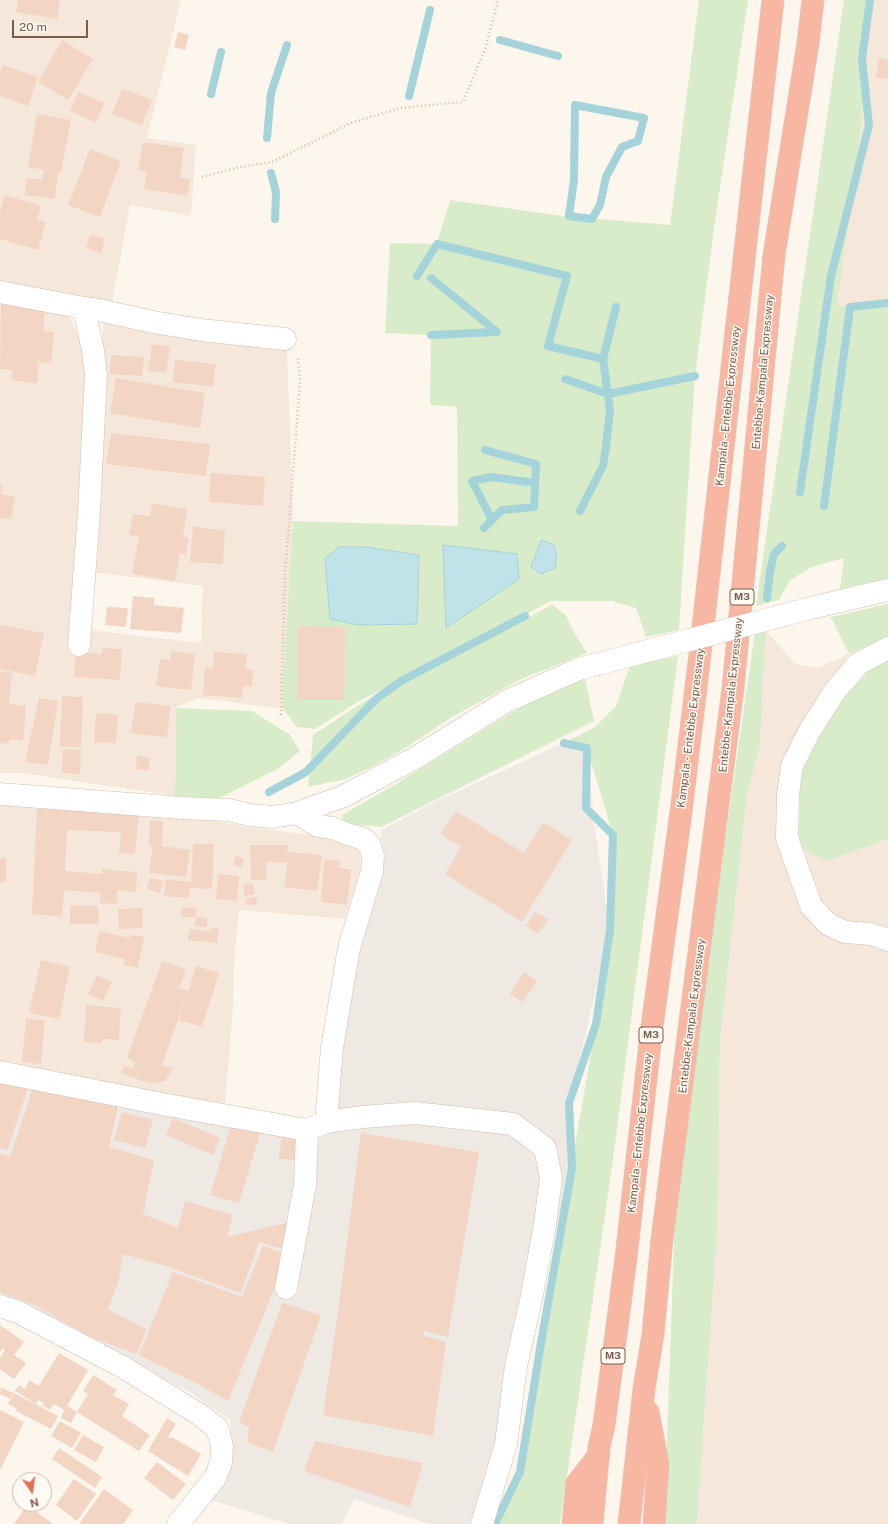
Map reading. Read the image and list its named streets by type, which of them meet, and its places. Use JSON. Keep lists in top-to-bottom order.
{
  "streets": {
    "highway": ["Entebbe-Kampala Expressway", "Kampala - Entebbe Expressway", "M3"]
  },
  "crossings": [
    ["Entebbe-Kampala Expressway", "M3"],
    ["Kampala - Entebbe Expressway", "M3"]
  ],
  "scale_bar": "20 m",
  "north": "bottom"
}
